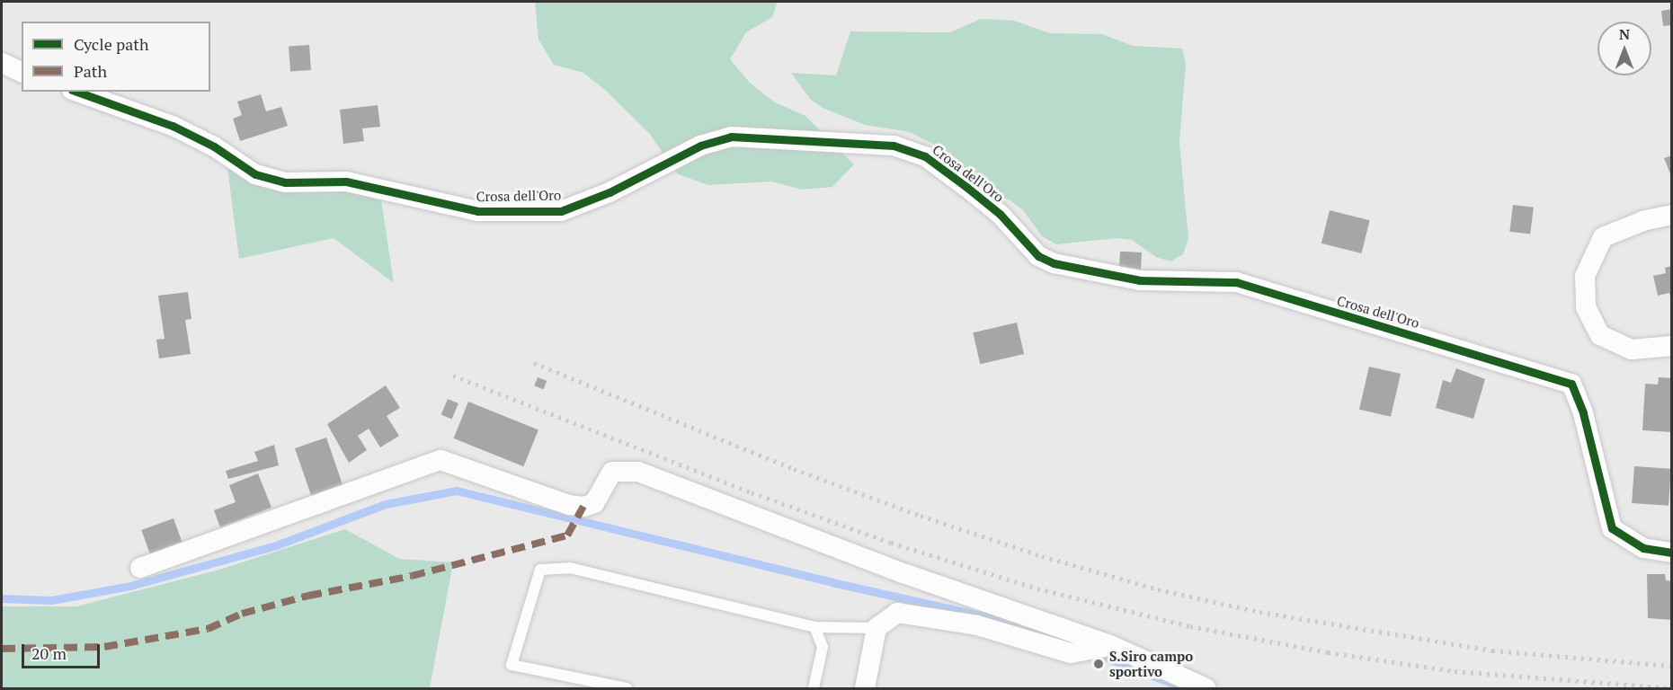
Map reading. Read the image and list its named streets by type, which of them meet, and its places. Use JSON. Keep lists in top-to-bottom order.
{
  "streets": {
    "street": ["Crosa dell'Oro"]
  },
  "places": ["S.Siro campo sportivo"],
  "legend": ["Cycle path", "Path"],
  "scale_bar": "20 m",
  "north": "top"
}
